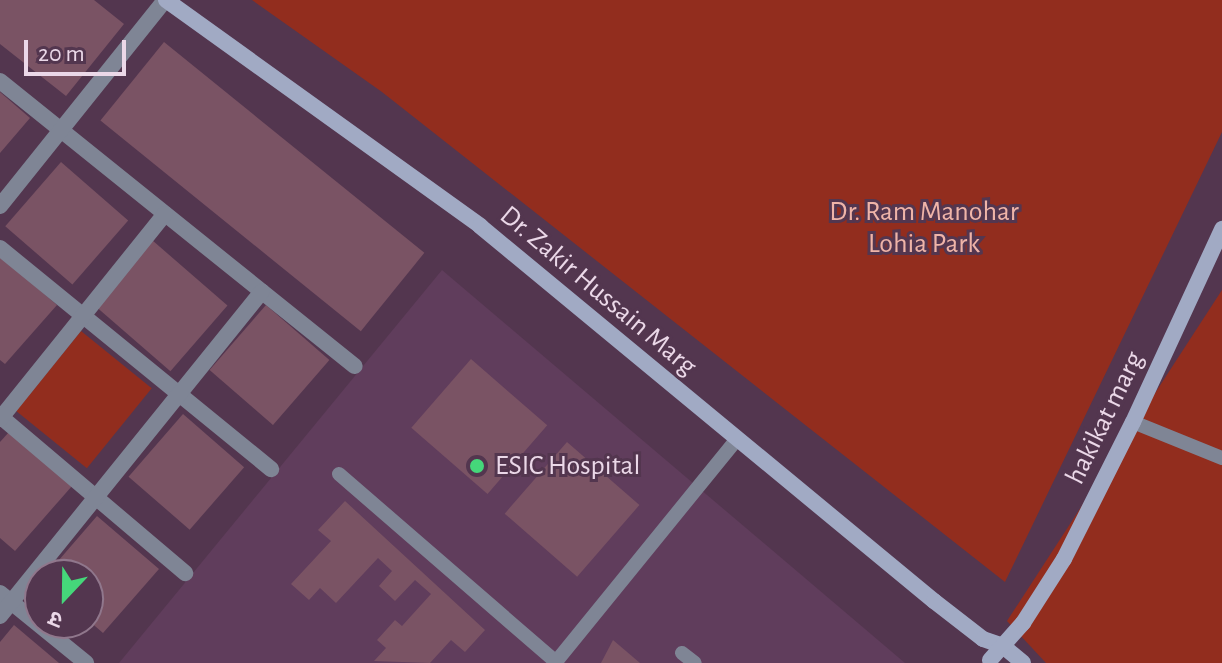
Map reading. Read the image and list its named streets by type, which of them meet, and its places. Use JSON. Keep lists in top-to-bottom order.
{
  "streets": {
    "street": ["Dr. Zakir Hussain Marg", "hakikat marg"]
  },
  "crossings": [
    ["Dr. Zakir Hussain Marg", "hakikat marg"]
  ],
  "parks": ["Dr. Ram Manohar Lohia Park"],
  "places": ["ESIC Hospital"],
  "scale_bar": "20 m",
  "north": "bottom"
}
